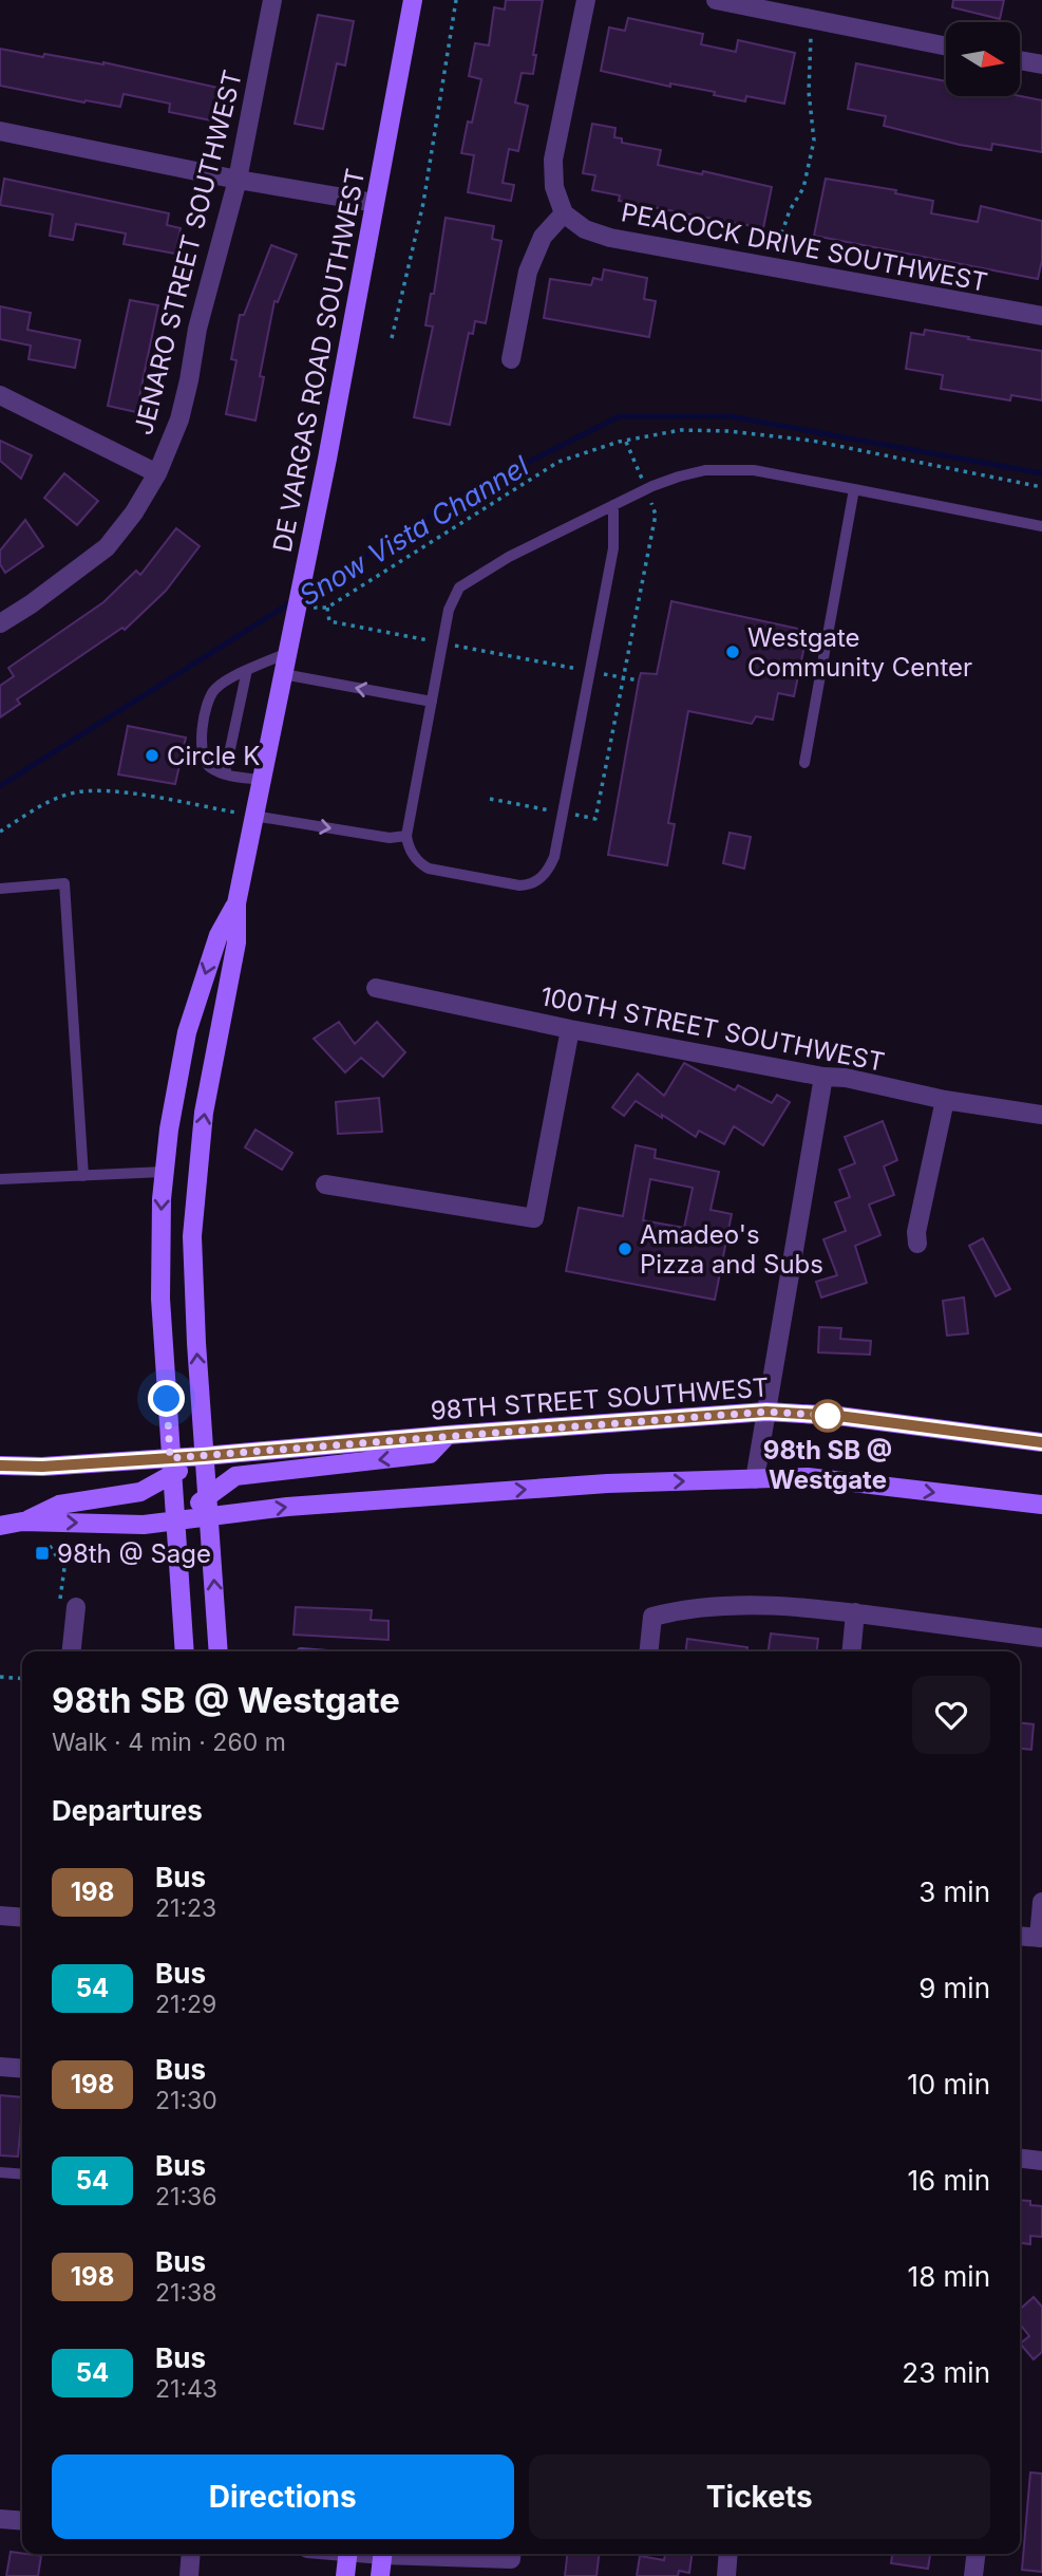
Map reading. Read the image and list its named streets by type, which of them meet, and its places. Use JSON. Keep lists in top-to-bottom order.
{
  "streets": {
    "street": [
      "PEACOCK DRIVE SOUTHWEST",
      "JENARO STREET SOUTHWEST",
      "DE VARGAS ROAD SOUTHWEST",
      "100TH STREET SOUTHWEST",
      "98TH STREET SOUTHWEST"
    ]
  },
  "crossings": [
    ["DE VARGAS ROAD SOUTHWEST", "98TH STREET SOUTHWEST"]
  ],
  "water": ["Snow Vista Channel"],
  "places": {
    "other": [
      "Westgate Community Center",
      "Circle K",
      "Amadeo's Pizza and Subs",
      "98th SB @ Westgate"
    ],
    "transit": ["98th @ Sage"]
  },
  "lines": ["bus line 198"],
  "north": "right",
  "page": {
    "heading": [
      ["98th SB @ Westgate", "Walk · 4 min · 260 m"],
      "Departures"
    ],
    "list": [
      {
        "mark": "198",
        "name": "Bus",
        "note": "21:23",
        "value": "3 min"
      },
      {
        "mark": "54",
        "name": "Bus",
        "note": "21:29",
        "value": "9 min"
      },
      {
        "mark": "198",
        "name": "Bus",
        "note": "21:30",
        "value": "10 min"
      },
      {
        "mark": "54",
        "name": "Bus",
        "note": "21:36",
        "value": "16 min"
      },
      {
        "mark": "198",
        "name": "Bus",
        "note": "21:38",
        "value": "18 min"
      },
      {
        "mark": "54",
        "name": "Bus",
        "note": "21:43",
        "value": "23 min"
      }
    ],
    "buttons": ["Directions", "Tickets"]
  }
}
